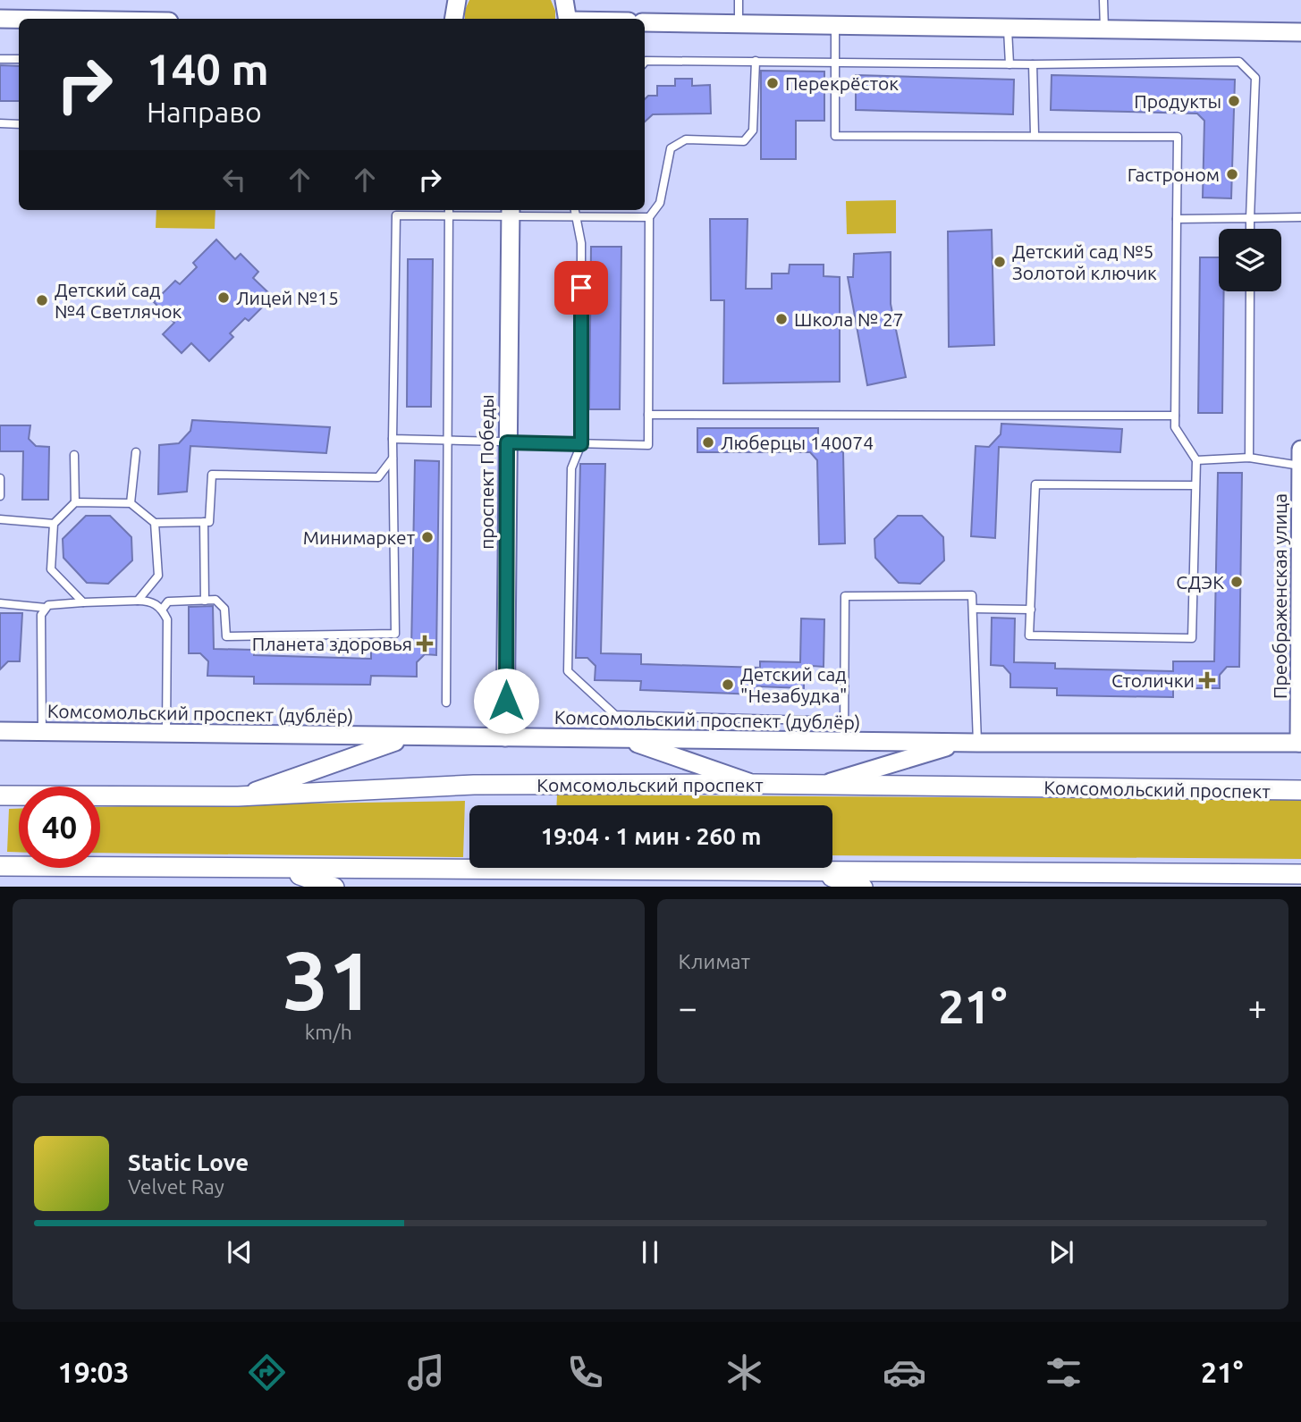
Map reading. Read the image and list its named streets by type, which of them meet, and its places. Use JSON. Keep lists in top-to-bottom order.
{
  "streets": {
    "main road": ["Комсомольский проспект"],
    "street": ["проспект Победы", "Преображенская улица", "Комсомольский проспект (дублёр)"]
  },
  "crossings": [
    ["проспект Победы", "Комсомольский проспект (дублёр)"],
    ["Преображенская улица", "Комсомольский проспект (дублёр)"]
  ],
  "places": {
    "other": [
      "Перекрёсток",
      "Продукты",
      "Гастроном",
      "Детский сад №5 Золотой ключик",
      "Лицей №15",
      "Детский сад №4 Светлячок",
      "Школа № 27",
      "Люберцы 140074",
      "Минимаркет",
      "СДЭК",
      "Детский сад \"Незабудка\""
    ],
    "health": ["Планета здоровья", "Столички"]
  },
  "page": {
    "turn": ["140 m", "Направо"],
    "limit": "40",
    "trip": "19:04 · 1 мин · 260 m",
    "tile": [
      ["31", "km/h"],
      "Климат"
    ],
    "heat": ["−", "21°", "+"],
    "song": ["Static Love", "Velvet Ray"],
    "tabs": ["19:03", "21°"]
  }
}
